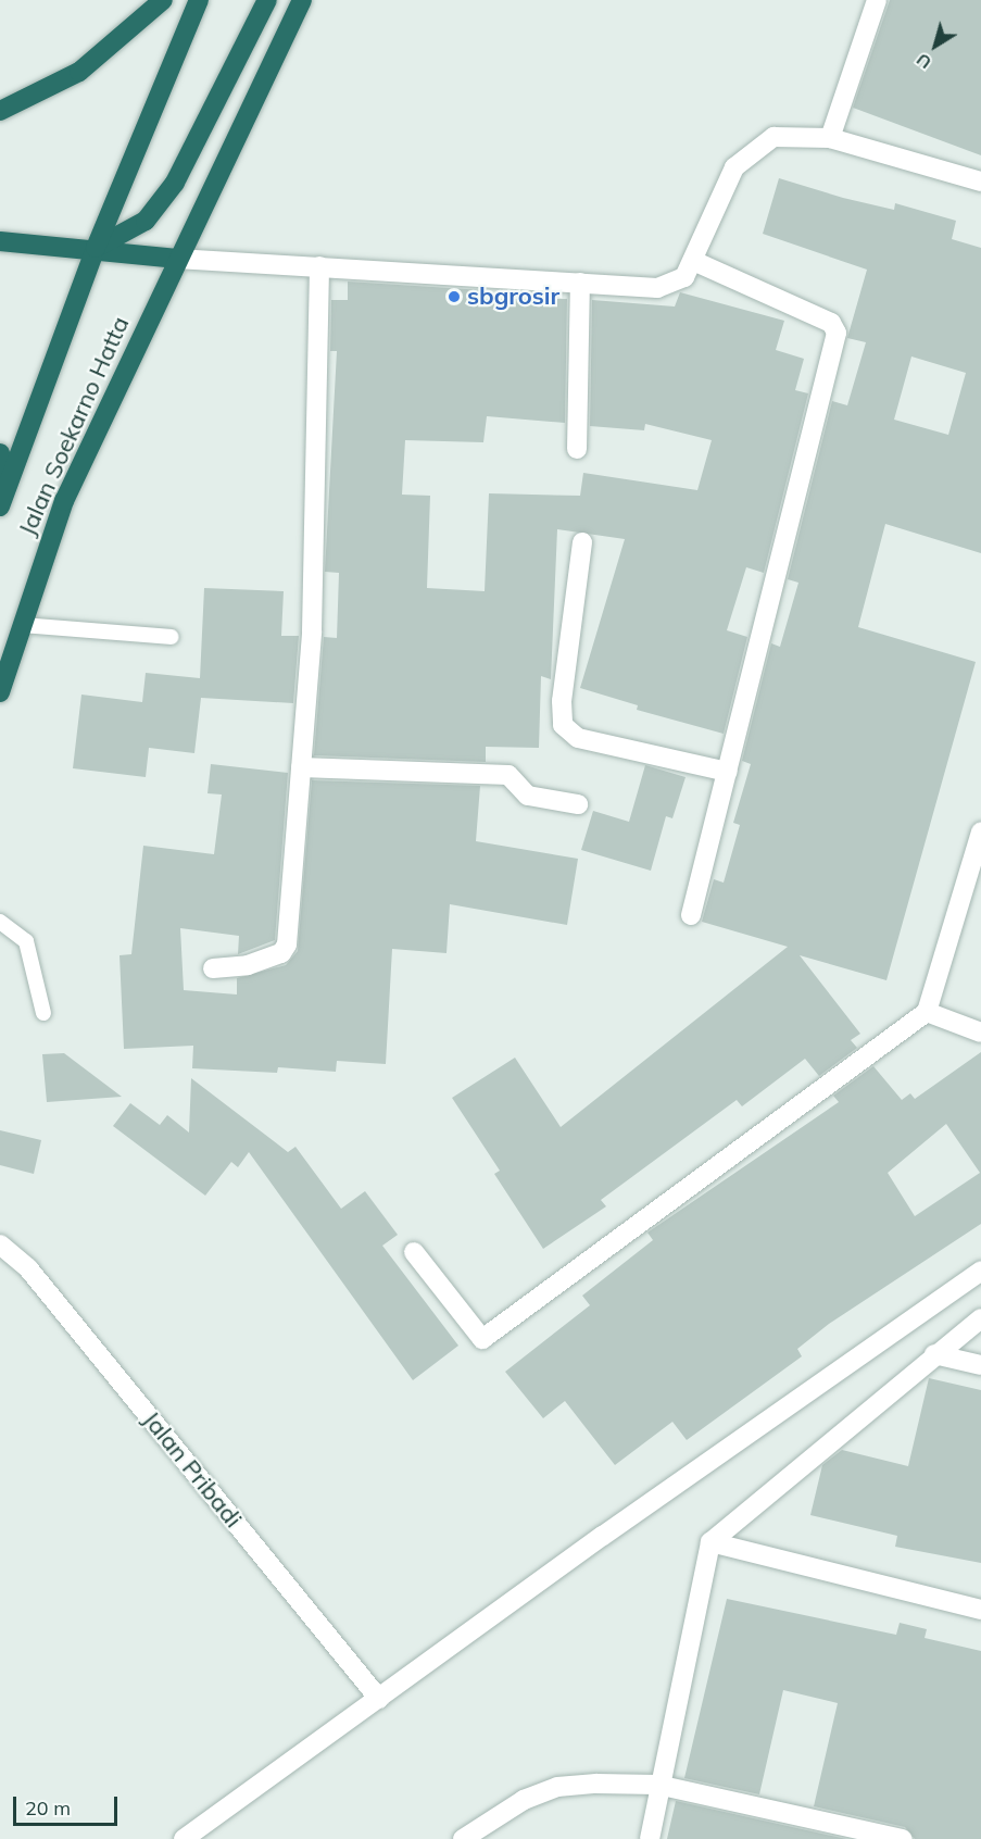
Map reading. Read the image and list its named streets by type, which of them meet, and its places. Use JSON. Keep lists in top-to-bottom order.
{
  "streets": {
    "highway": ["Jalan Soekarno Hatta"],
    "street": ["Jalan Pribadi"]
  },
  "places": ["sbgrosir"],
  "scale_bar": "20 m",
  "north": "bottom left"
}
